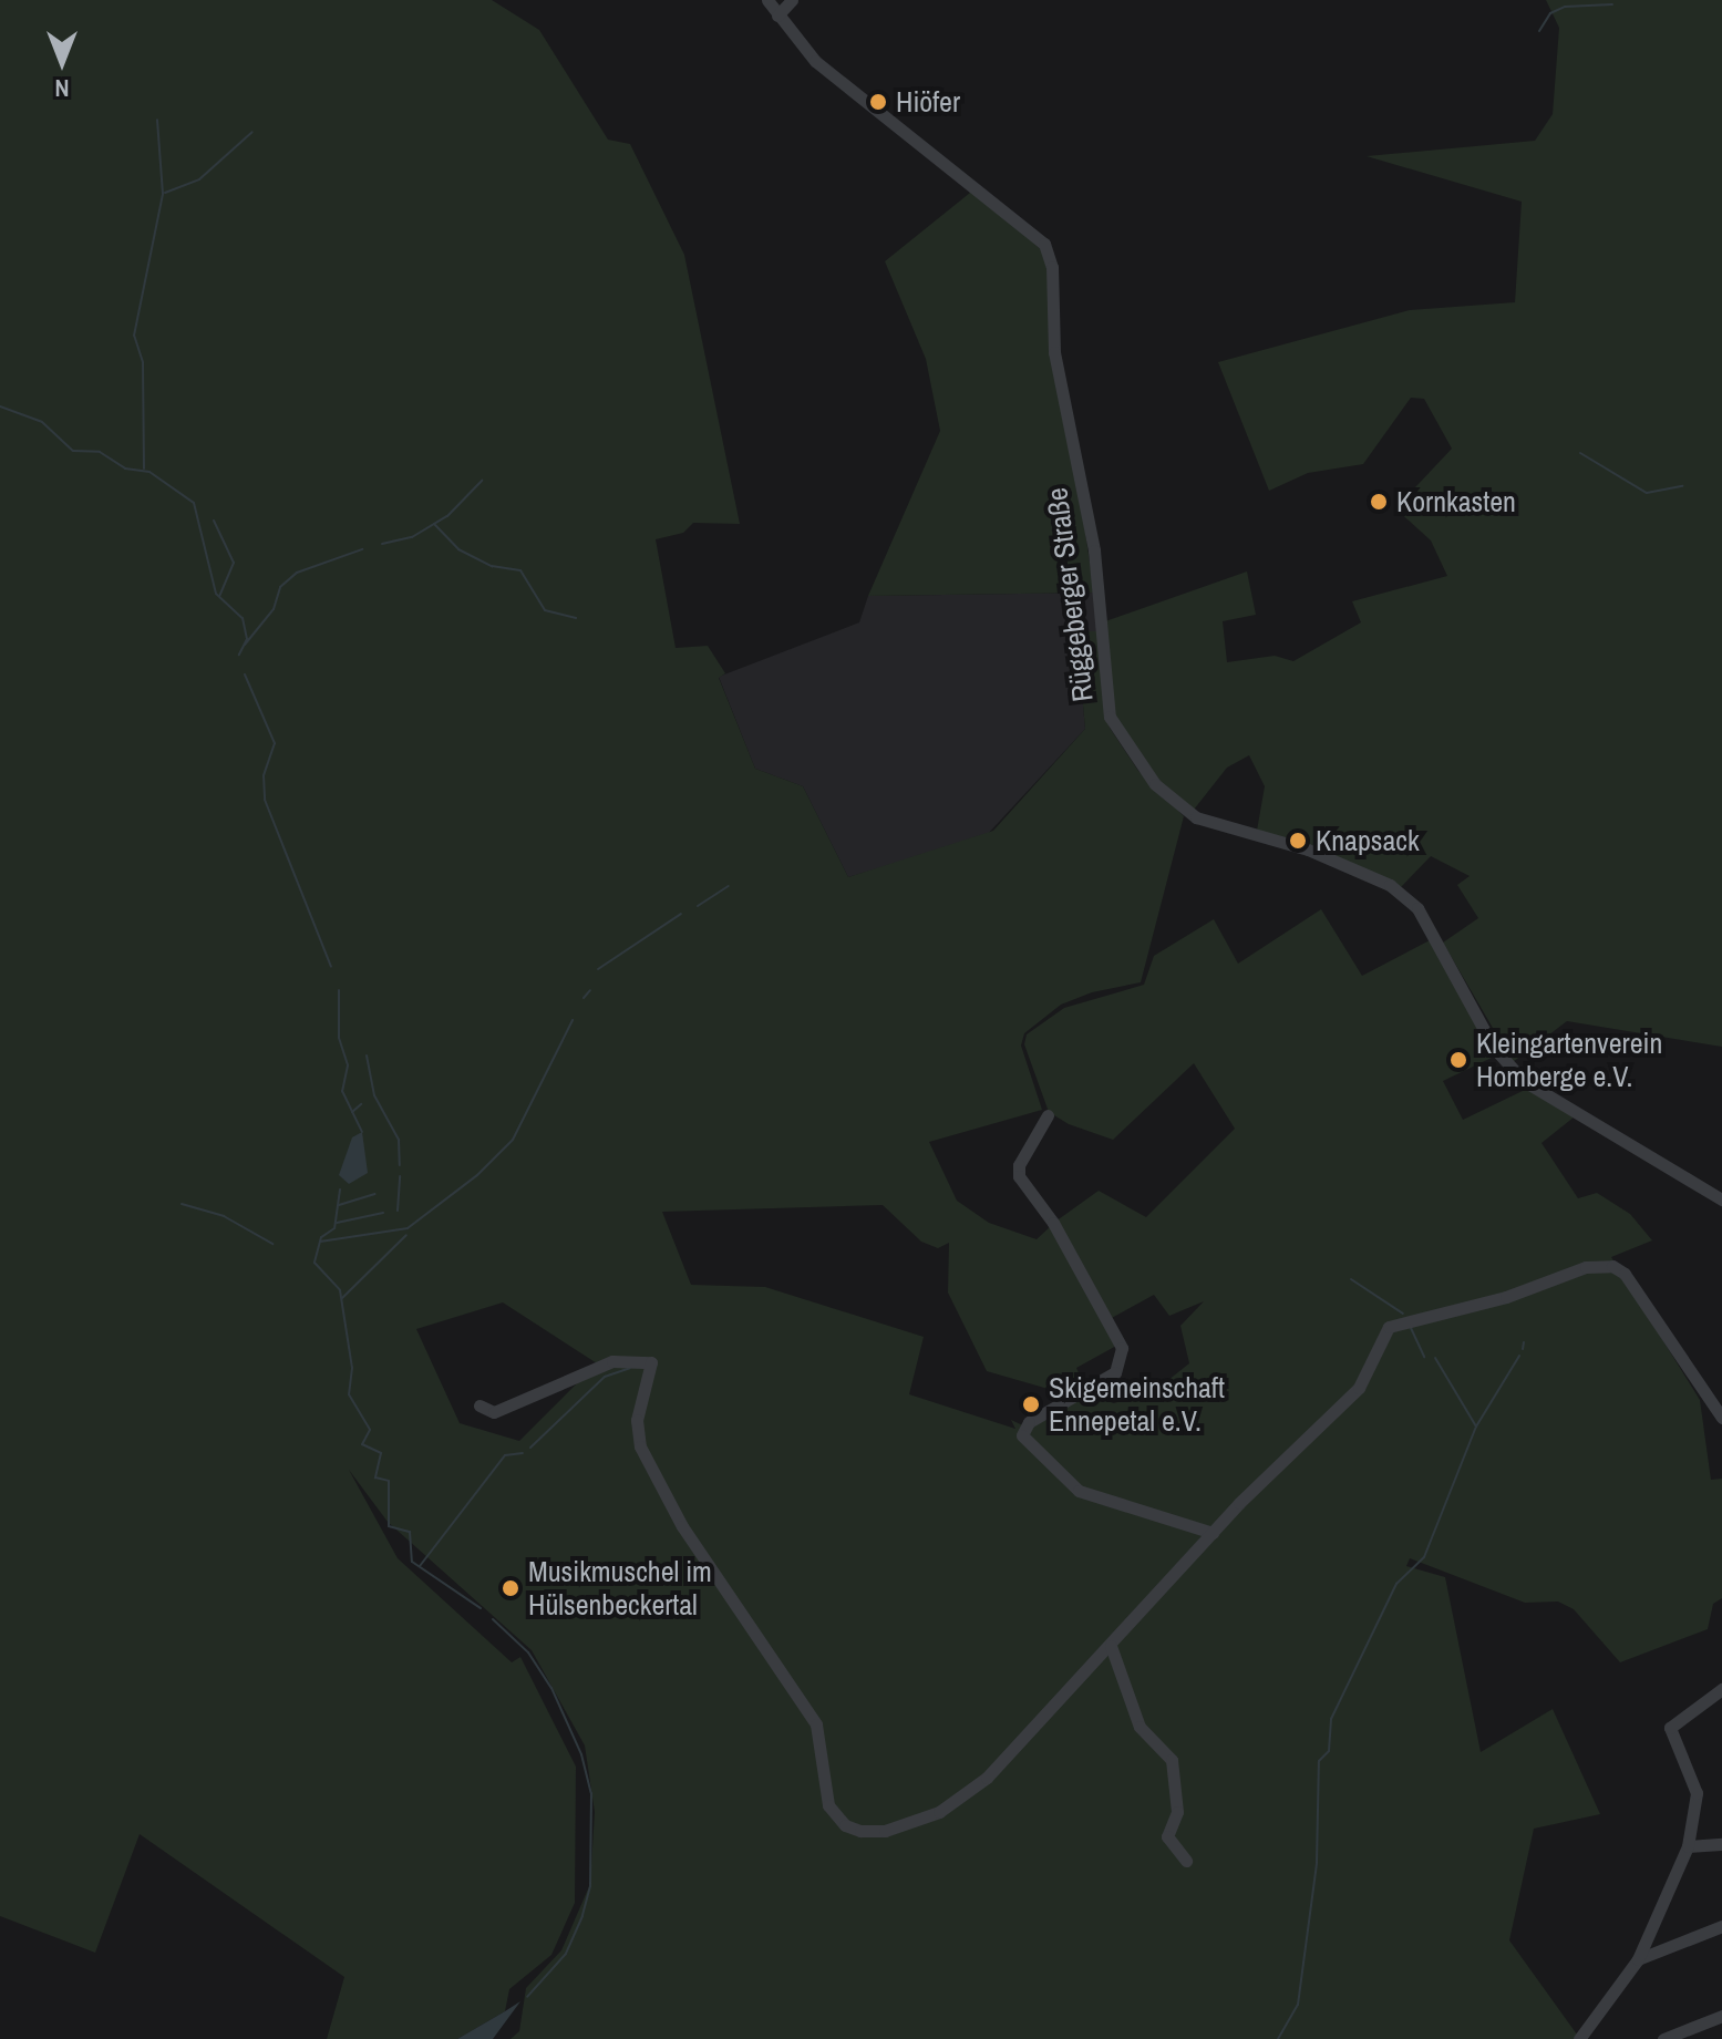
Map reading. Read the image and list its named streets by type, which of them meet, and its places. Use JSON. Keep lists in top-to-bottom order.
{
  "streets": {
    "street": ["Rüggeberger Straße"]
  },
  "places": [
    "Hiöfer",
    "Kornkasten",
    "Knapsack",
    "Kleingartenverein Homberge e.V.",
    "Skigemeinschaft Ennepetal e.V.",
    "Musikmuschel im Hülsenbeckertal"
  ],
  "north": "bottom"
}
